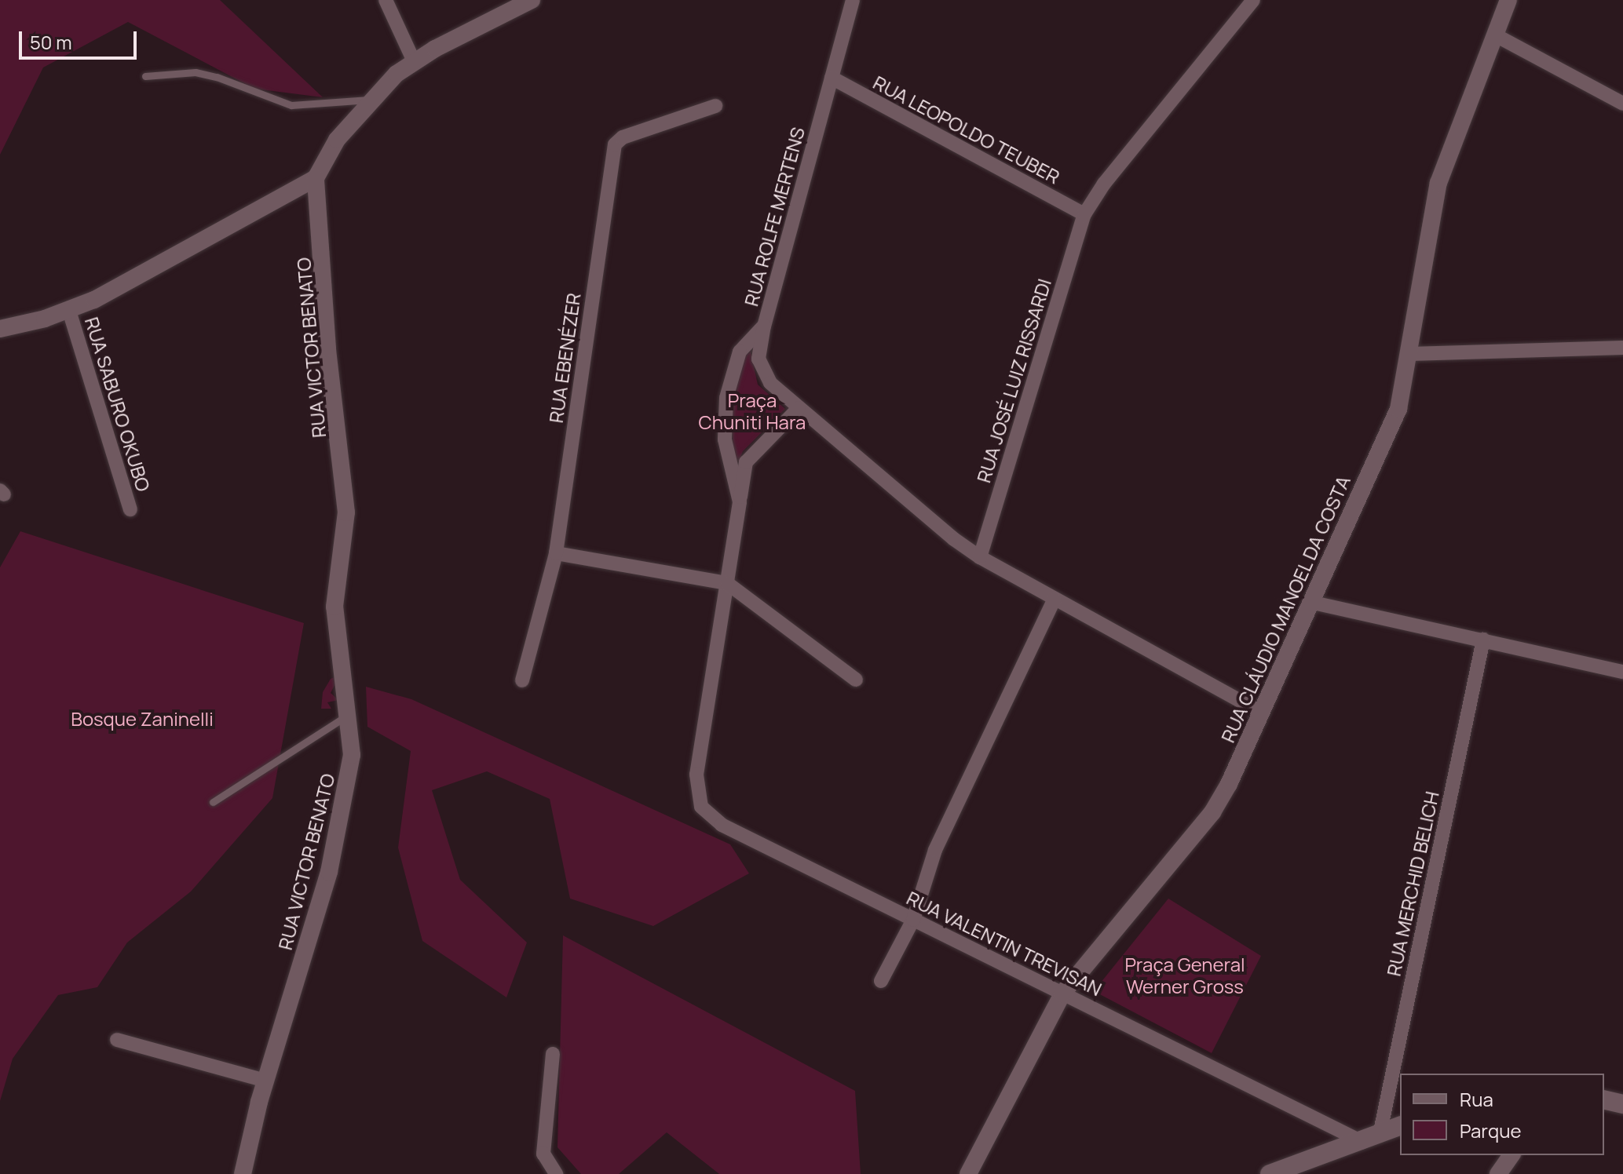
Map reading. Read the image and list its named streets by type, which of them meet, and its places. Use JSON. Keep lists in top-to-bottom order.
{
  "streets": {
    "street": [
      "RUA LEOPOLDO TEUBER",
      "RUA ROLFE MERTENS",
      "RUA VICTOR BENATO",
      "RUA EBENÉZER",
      "RUA JOSÉ LUIZ RISSARDI",
      "RUA SABURO OKUBO",
      "RUA CLÁUDIO MANOEL DA COSTA",
      "RUA MERCHID BELICH",
      "RUA VALENTIN TREVISAN"
    ]
  },
  "crossings": [
    ["RUA LEOPOLDO TEUBER", "RUA ROLFE MERTENS"],
    ["RUA LEOPOLDO TEUBER", "RUA JOSÉ LUIZ RISSARDI"],
    ["RUA ROLFE MERTENS", "RUA VALENTIN TREVISAN"],
    ["RUA CLÁUDIO MANOEL DA COSTA", "RUA VALENTIN TREVISAN"],
    ["RUA MERCHID BELICH", "RUA VALENTIN TREVISAN"]
  ],
  "parks": ["Praça Chuniti Hara", "Bosque Zaninelli", "Praça General Werner Gross"],
  "legend": ["Rua", "Parque"],
  "scale_bar": "50 m"
}
